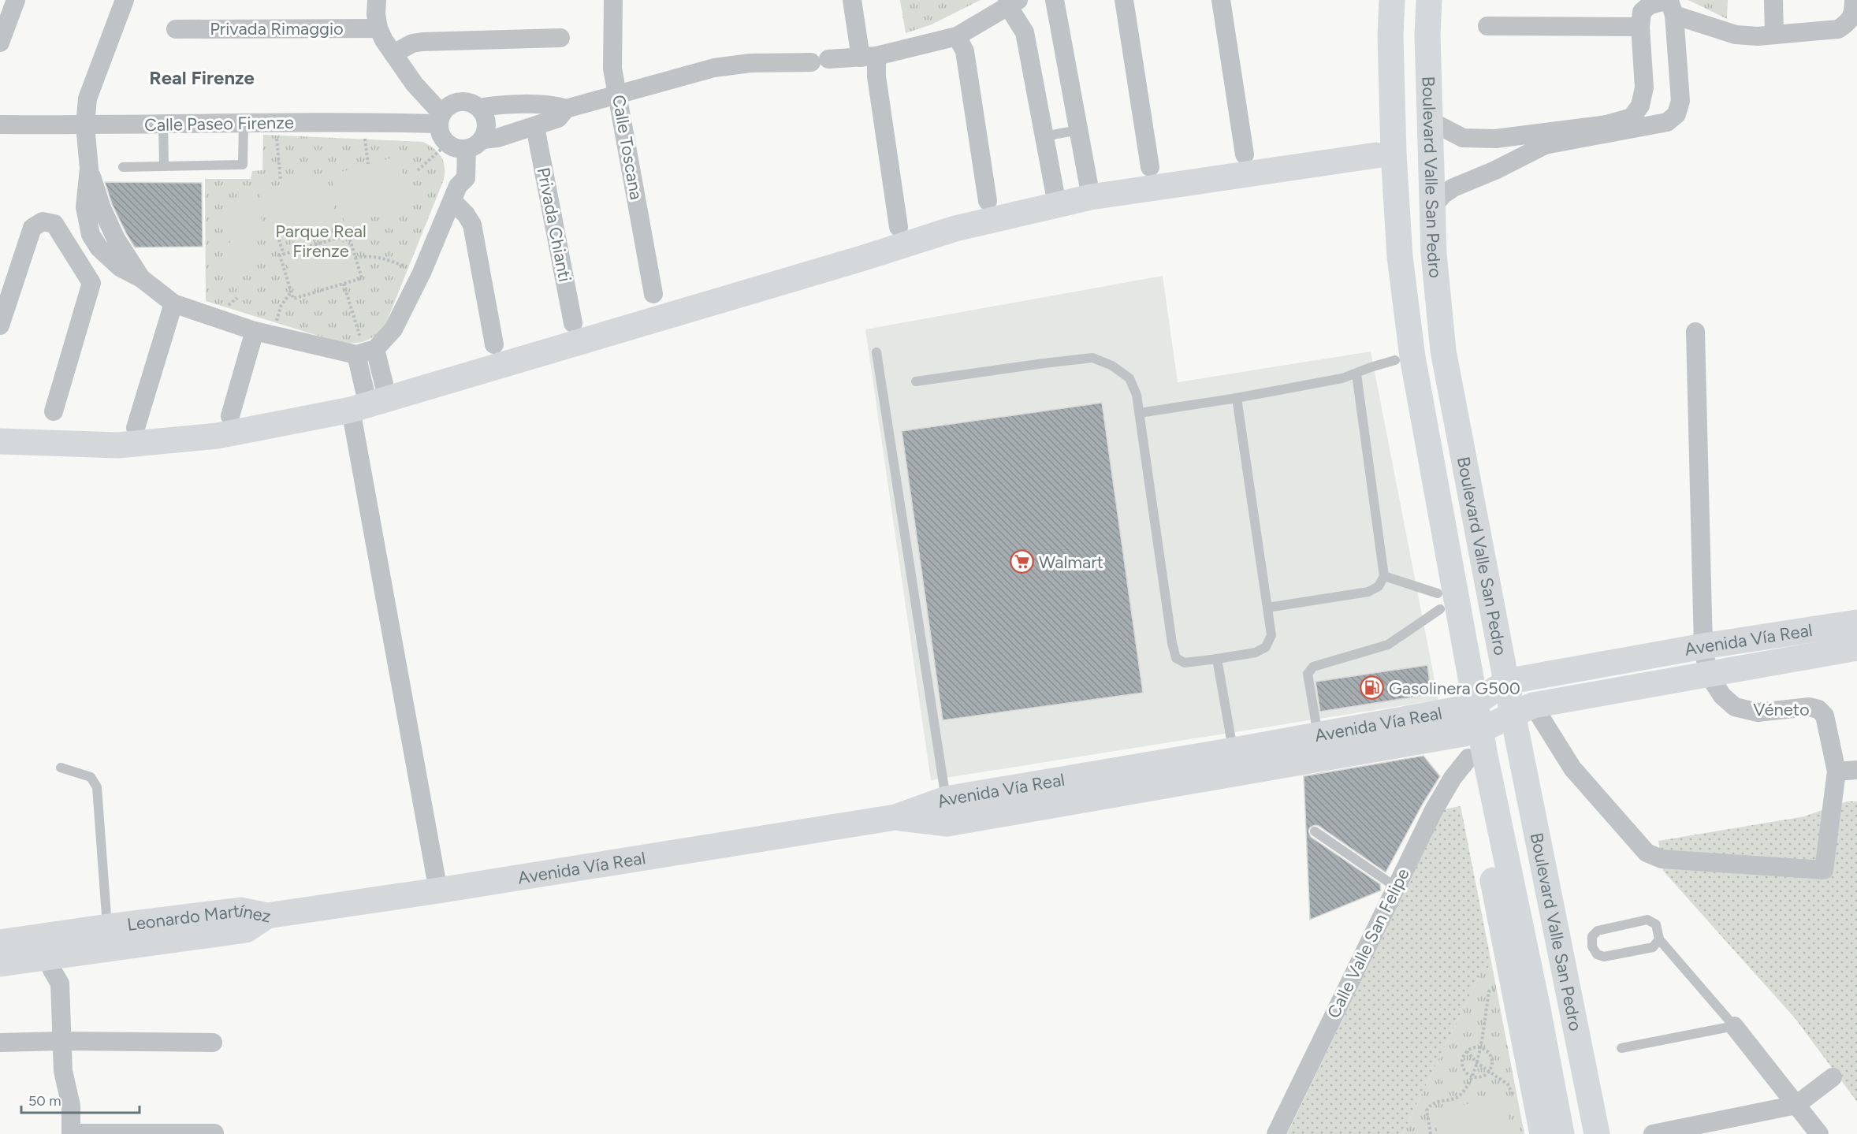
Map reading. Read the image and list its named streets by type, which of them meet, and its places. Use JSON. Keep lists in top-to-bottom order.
{
  "streets": {
    "main road": ["Boulevard Valle San Pedro", "Avenida Vía Real", "Leonardo Martínez"],
    "street": [
      "Privada Rimaggio",
      "Calle Paseo Firenze",
      "Calle Toscana",
      "Privada Chianti",
      "Véneto",
      "Calle Valle San Felipe"
    ]
  },
  "crossings": [
    ["Boulevard Valle San Pedro", "Avenida Vía Real"],
    ["Boulevard Valle San Pedro", "Véneto"],
    ["Boulevard Valle San Pedro", "Calle Valle San Felipe"],
    ["Avenida Vía Real", "Véneto"],
    ["Avenida Vía Real", "Leonardo Martínez"],
    ["Avenida Vía Real", "Calle Valle San Felipe"],
    ["Véneto", "Calle Valle San Felipe"]
  ],
  "districts": ["Real Firenze"],
  "parks": ["Parque Real Firenze"],
  "places": {
    "supermarket": ["Walmart"],
    "fuel station": ["Gasolinera G500"]
  },
  "scale_bar": "50 m"
}
